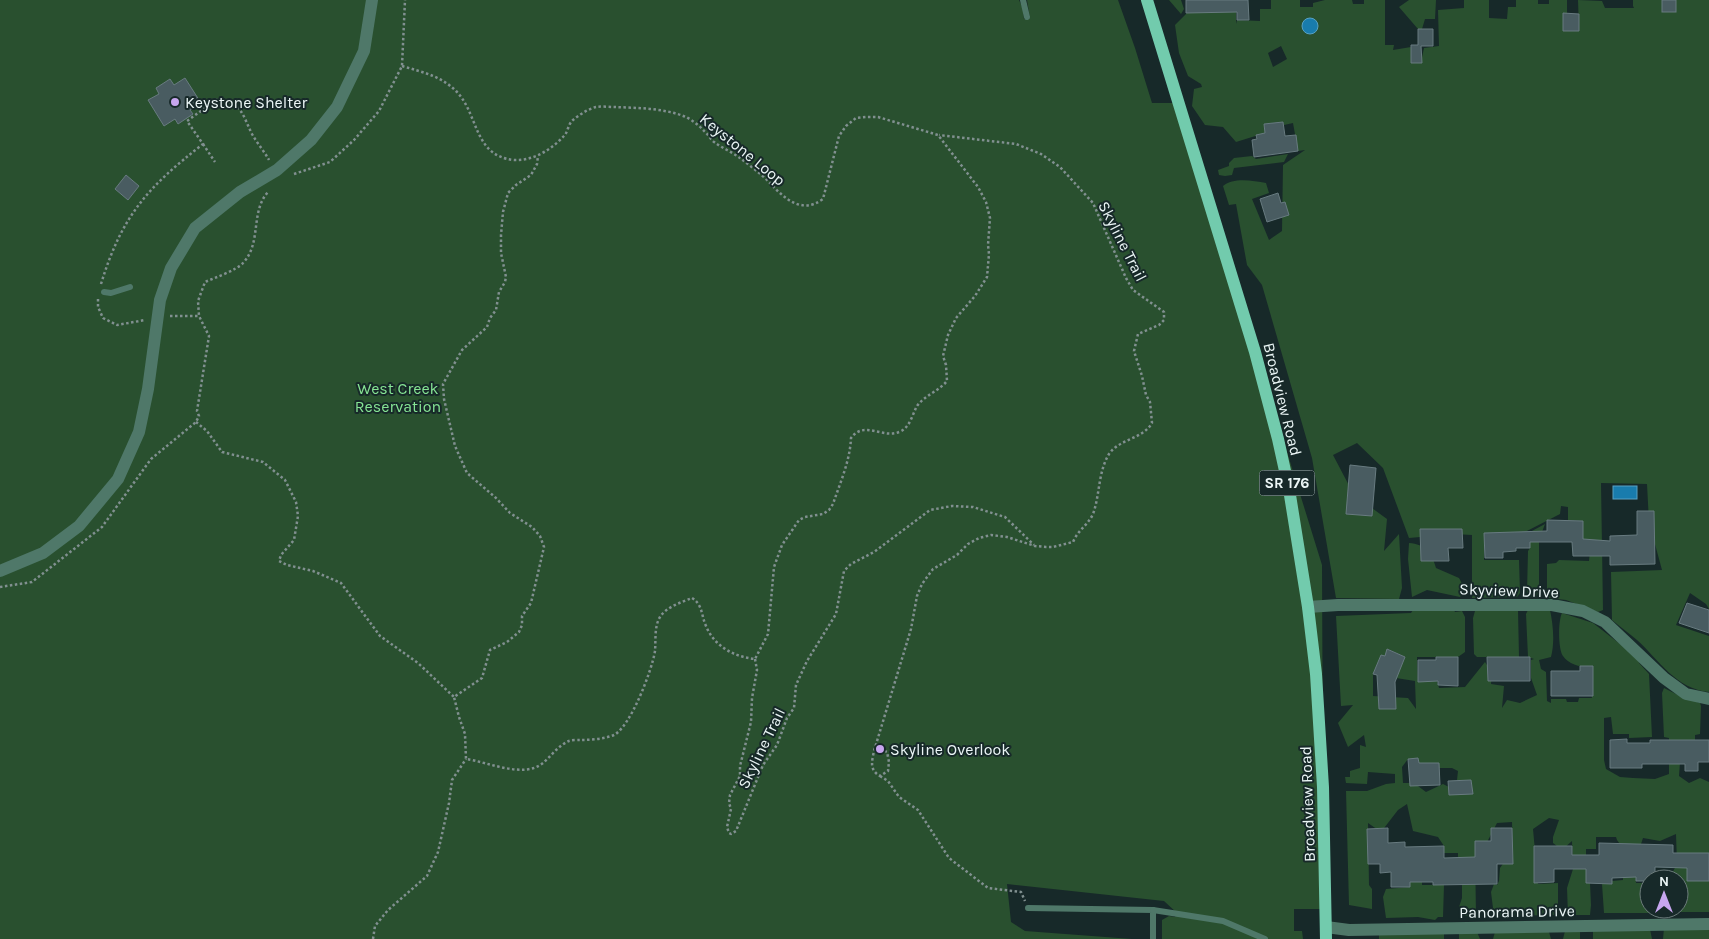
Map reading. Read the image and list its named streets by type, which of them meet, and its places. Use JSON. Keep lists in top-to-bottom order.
{
  "streets": {
    "main road": ["Broadview Road", "SR 176"],
    "street": ["Skyview Drive", "Panorama Drive"],
    "path": ["Keystone Loop", "Skyline Trail"]
  },
  "crossings": [
    ["Keystone Loop", "Skyline Trail"],
    ["Broadview Road", "Skyview Drive"],
    ["Broadview Road", "Panorama Drive"]
  ],
  "parks": ["West Creek Reservation"],
  "places": ["Keystone Shelter", "Skyline Overlook"],
  "north": "top"
}
